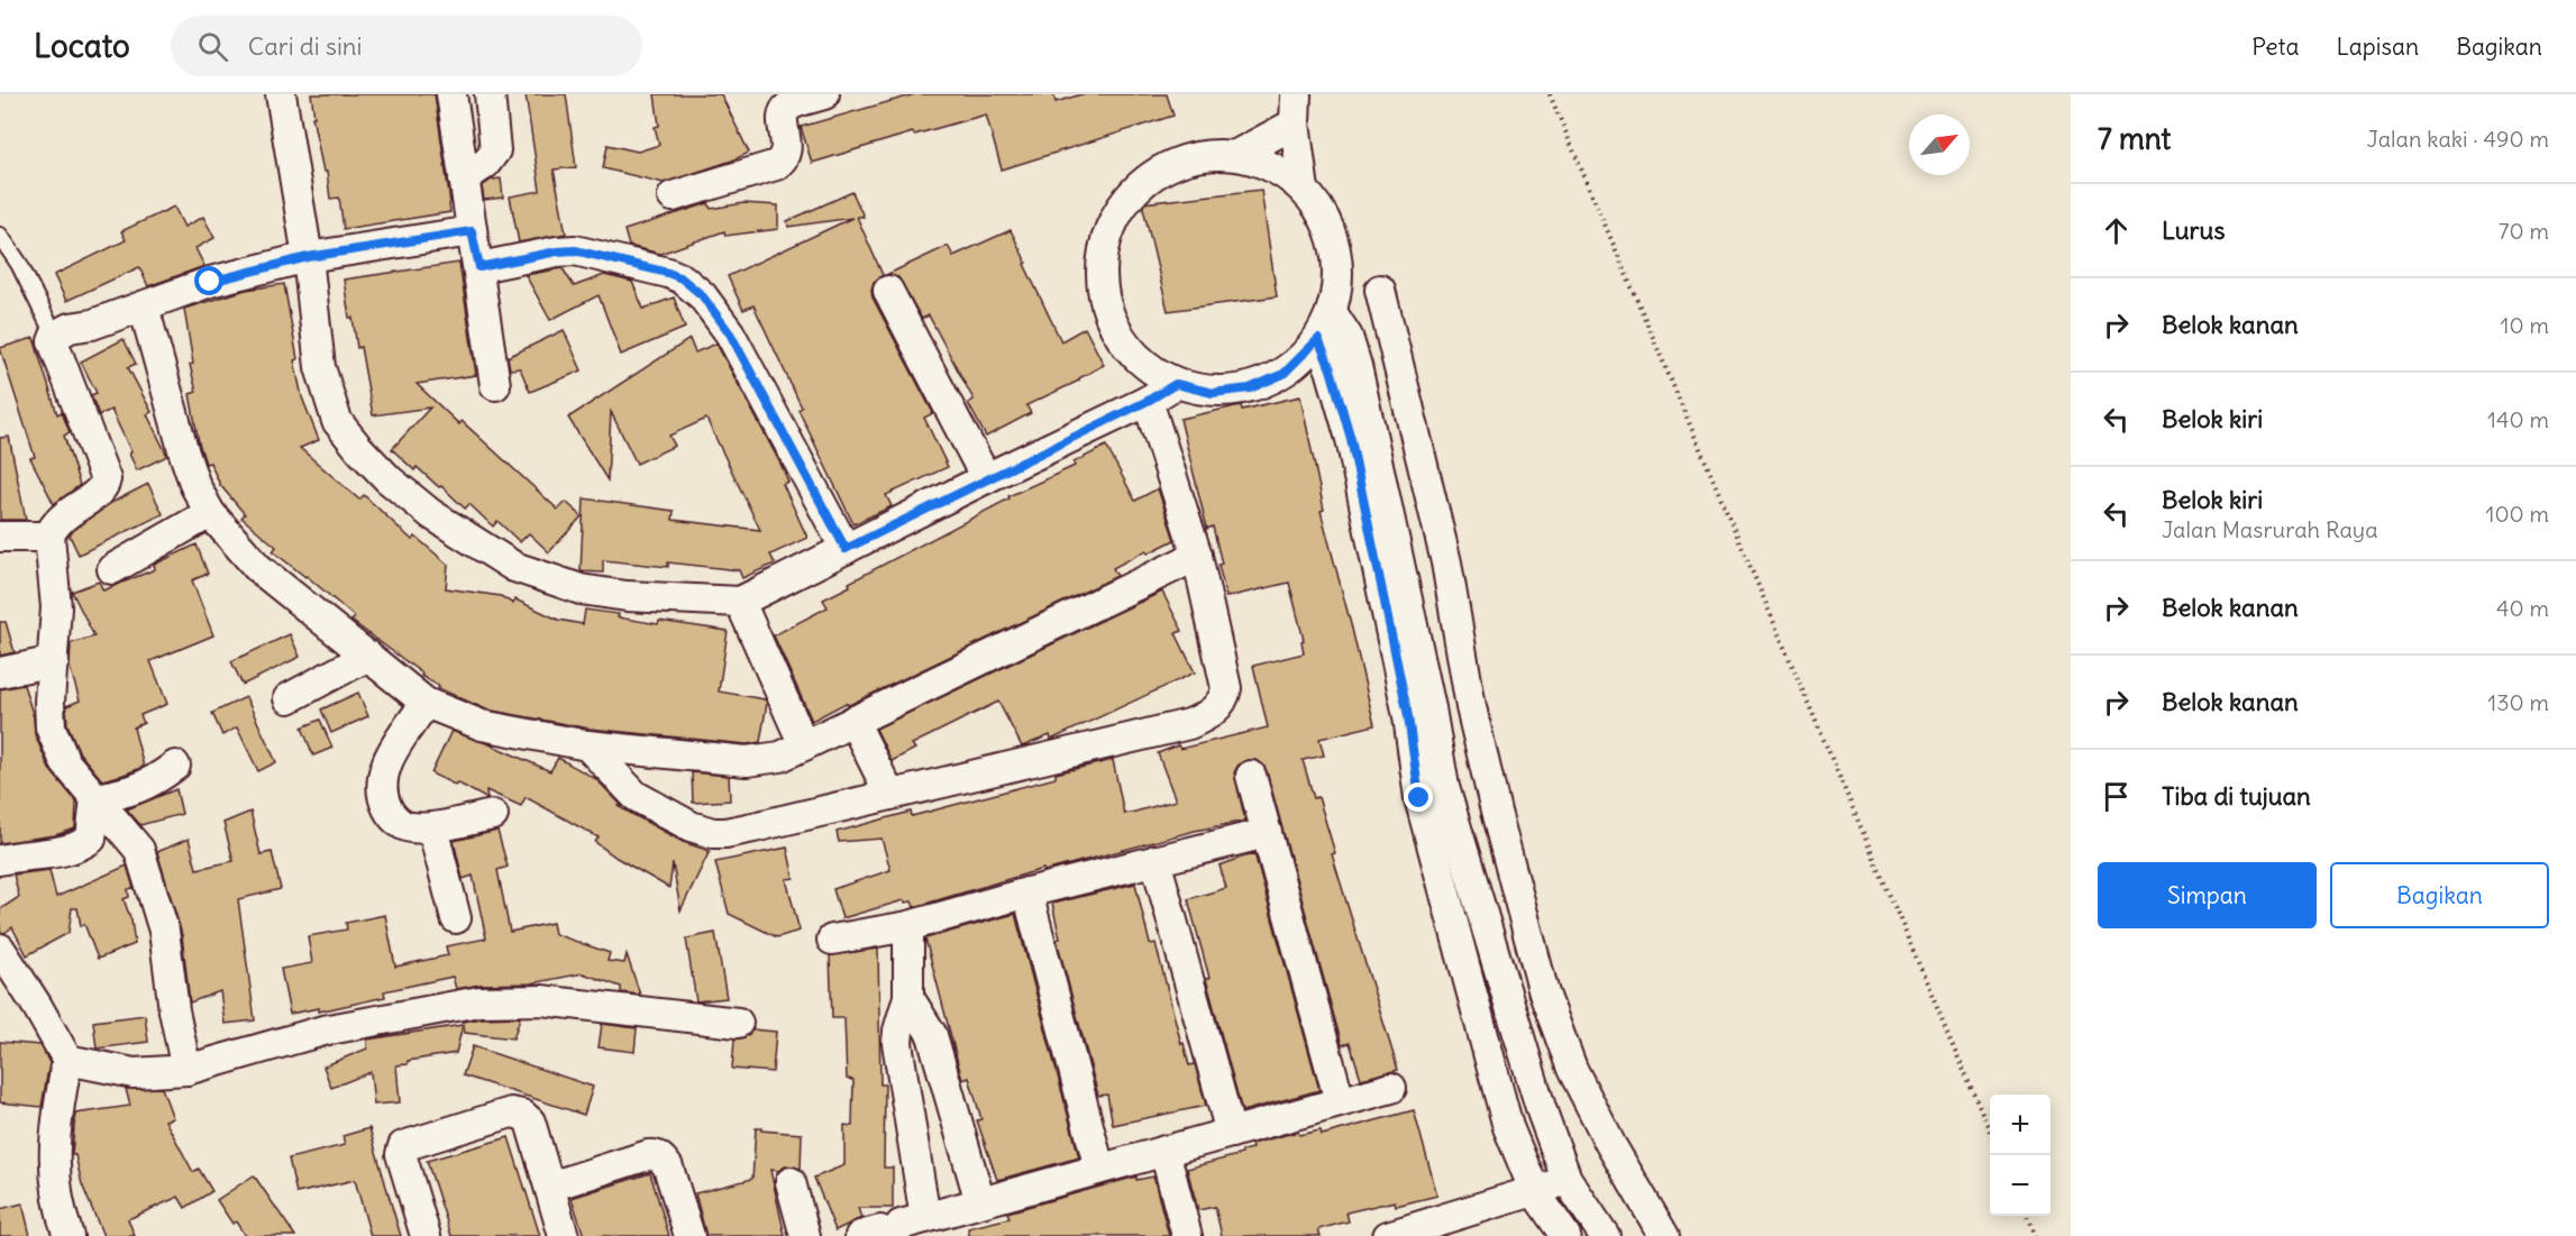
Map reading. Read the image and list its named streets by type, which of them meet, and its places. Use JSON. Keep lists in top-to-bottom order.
{
  "north": "top right",
  "page": {
    "header": "Locato",
    "search": "Cari di sini",
    "nav": ["Peta", "Lapisan", "Bagikan"],
    "heading": ["7 mnt", "Jalan kaki · 490 m"],
    "list": [
      ["Lurus", "70 m"],
      ["Belok kanan", "10 m"],
      ["Belok kiri", "140 m"],
      ["Belok kiri", "Jalan Masrurah Raya", "100 m"],
      ["Belok kanan", "40 m"],
      ["Belok kanan", "130 m"],
      "Tiba di tujuan"
    ],
    "buttons": ["Simpan", "Bagikan"],
    "map_buttons": ["+", "−"]
  }
}
